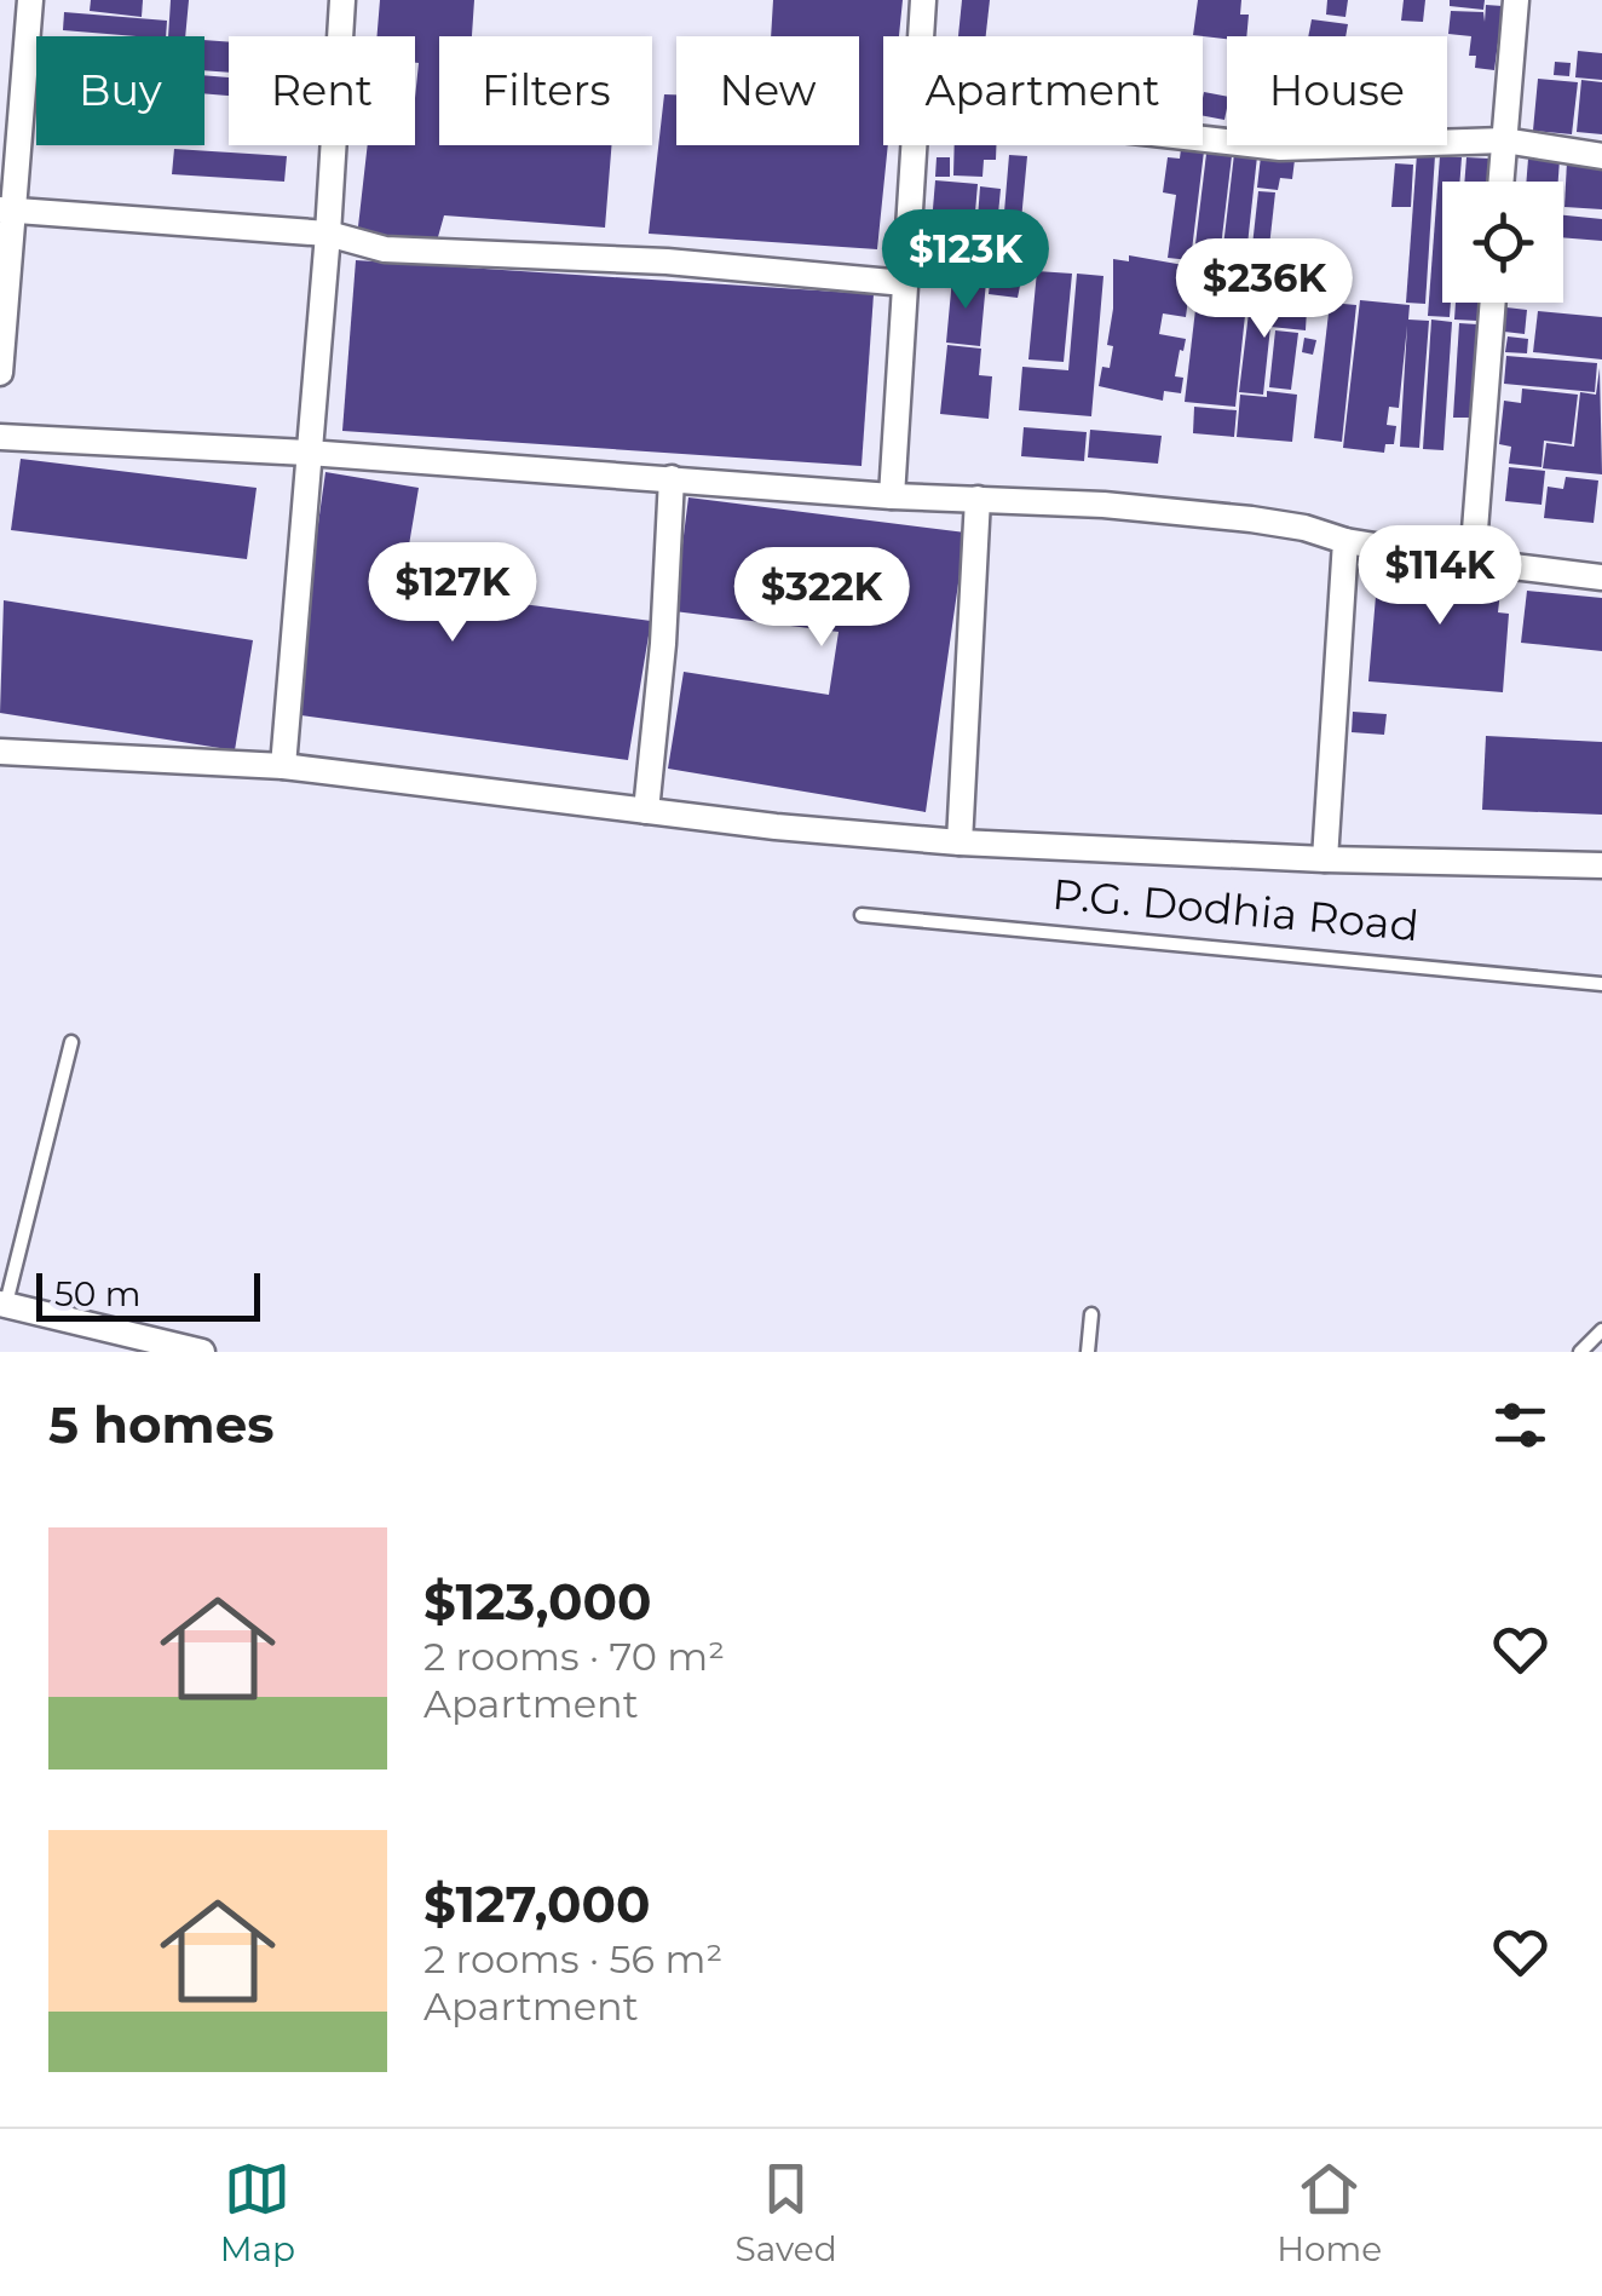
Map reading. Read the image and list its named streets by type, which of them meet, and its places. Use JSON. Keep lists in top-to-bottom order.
{
  "streets": {
    "lane": ["P.G. Dodhia Road"]
  },
  "scale_bar": "50 m",
  "page": {
    "chip": [
      "Buy",
      "Rent",
      "Filters",
      "New",
      "Apartment",
      "House"
    ],
    "price": [
      "$123K",
      "$236K",
      "$114K",
      "$127K",
      "$322K"
    ],
    "scale": "50 m",
    "heading": "5 homes",
    "list": [
      {
        "name": "$123,000",
        "note": "2 rooms · 70 m² · Apartment"
      },
      {
        "name": "$127,000",
        "note": "2 rooms · 56 m² · Apartment"
      }
    ],
    "tabs": ["Map", "Saved", "Home"]
  }
}
